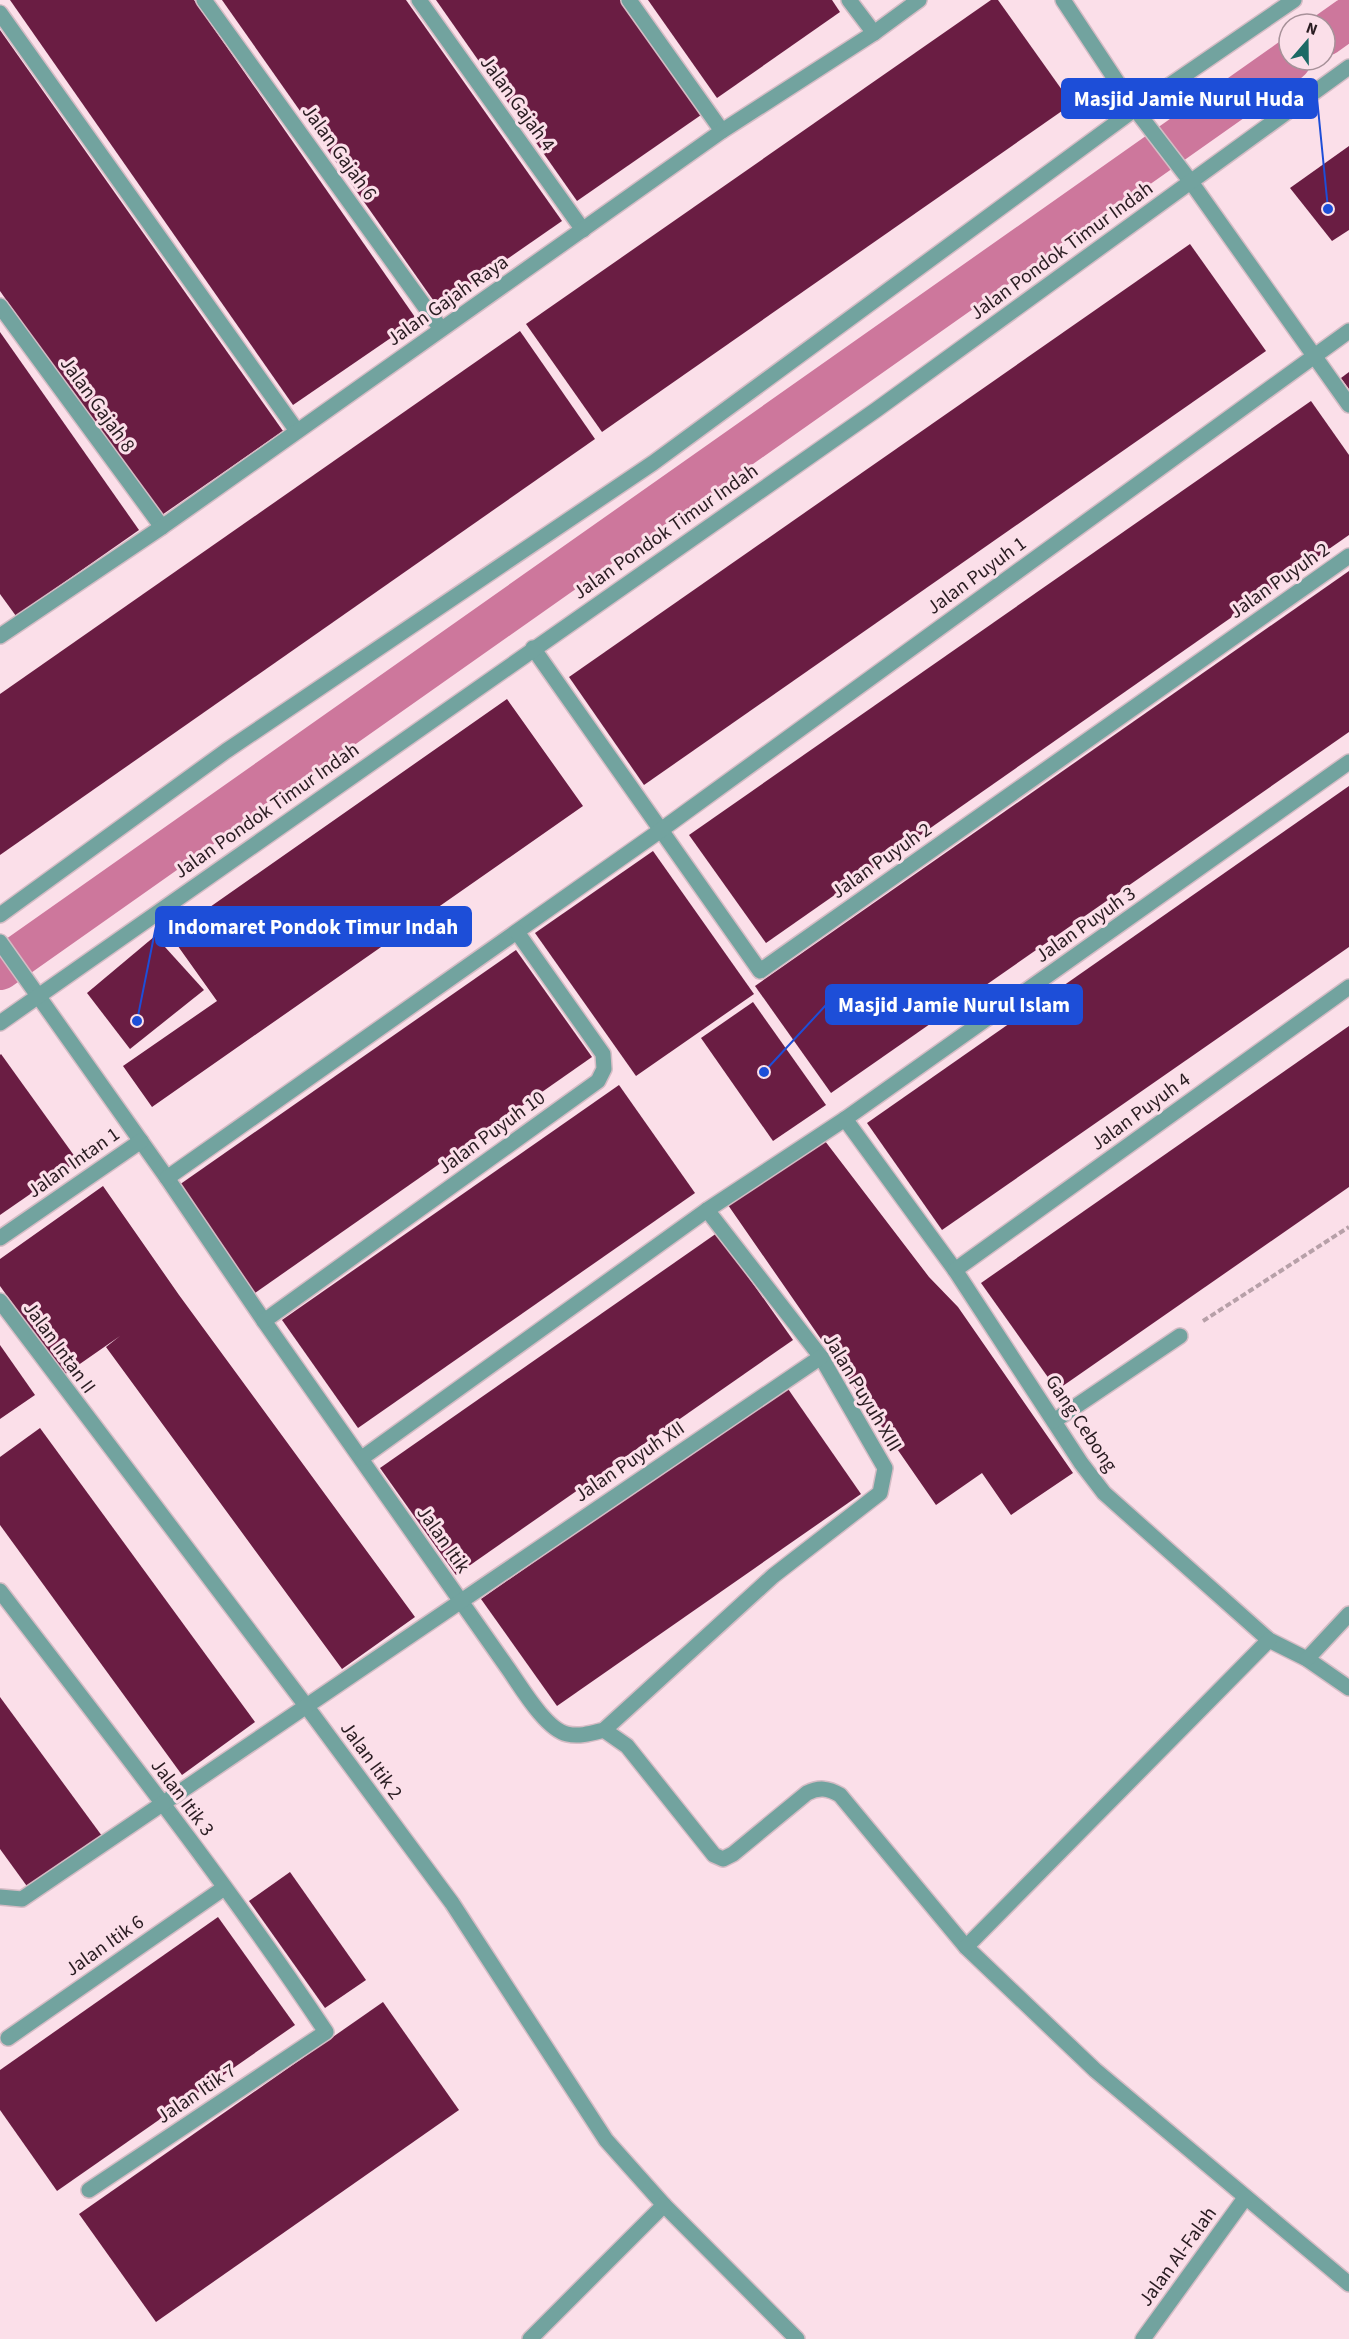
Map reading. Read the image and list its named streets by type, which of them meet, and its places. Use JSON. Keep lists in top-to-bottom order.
{
  "streets": {
    "street": [
      "Jalan Gajah 4",
      "Jalan Gajah 6",
      "Jalan Pondok Timur Indah",
      "Jalan Gajah Raya",
      "Jalan Gajah 8",
      "Jalan Puyuh 1",
      "Jalan Puyuh 2",
      "Jalan Puyuh 3",
      "Jalan Puyuh 4",
      "Jalan Puyuh 10",
      "Jalan Intan 1",
      "Jalan Intan II",
      "Jalan Puyuh XIII",
      "Gang Cebong",
      "Jalan Puyuh XII",
      "Jalan Itik",
      "Jalan Itik 2",
      "Jalan Itik 3",
      "Jalan Itik 6",
      "Jalan Itik 7",
      "Jalan Al-Falah"
    ]
  },
  "crossings": [
    ["Jalan Gajah 4", "Jalan Gajah Raya"],
    ["Jalan Gajah 6", "Jalan Gajah Raya"],
    ["Jalan Pondok Timur Indah", "Jalan Puyuh 2"],
    ["Jalan Pondok Timur Indah", "Jalan Itik"],
    ["Jalan Gajah Raya", "Jalan Gajah 8"],
    ["Jalan Puyuh 1", "Jalan Puyuh 2"],
    ["Jalan Puyuh 1", "Jalan Puyuh 10"],
    ["Jalan Puyuh 1", "Jalan Itik"],
    ["Jalan Puyuh 3", "Jalan Puyuh XIII"],
    ["Jalan Puyuh 3", "Gang Cebong"],
    ["Jalan Puyuh 3", "Jalan Itik"],
    ["Jalan Puyuh 4", "Gang Cebong"],
    ["Jalan Puyuh 10", "Jalan Itik"],
    ["Jalan Intan 1", "Jalan Itik"],
    ["Jalan Intan II", "Jalan Itik 2"],
    ["Jalan Puyuh XIII", "Jalan Puyuh XII"],
    ["Jalan Puyuh XIII", "Jalan Itik"],
    ["Jalan Puyuh XII", "Jalan Itik"],
    ["Jalan Puyuh XII", "Jalan Itik 2"],
    ["Jalan Puyuh XII", "Jalan Itik 3"],
    ["Jalan Itik 3", "Jalan Itik 6"],
    ["Jalan Itik 3", "Jalan Itik 7"]
  ],
  "places": ["Masjid Jamie Nurul Huda", "Indomaret Pondok Timur Indah", "Masjid Jamie Nurul Islam"],
  "north": "top"
}
